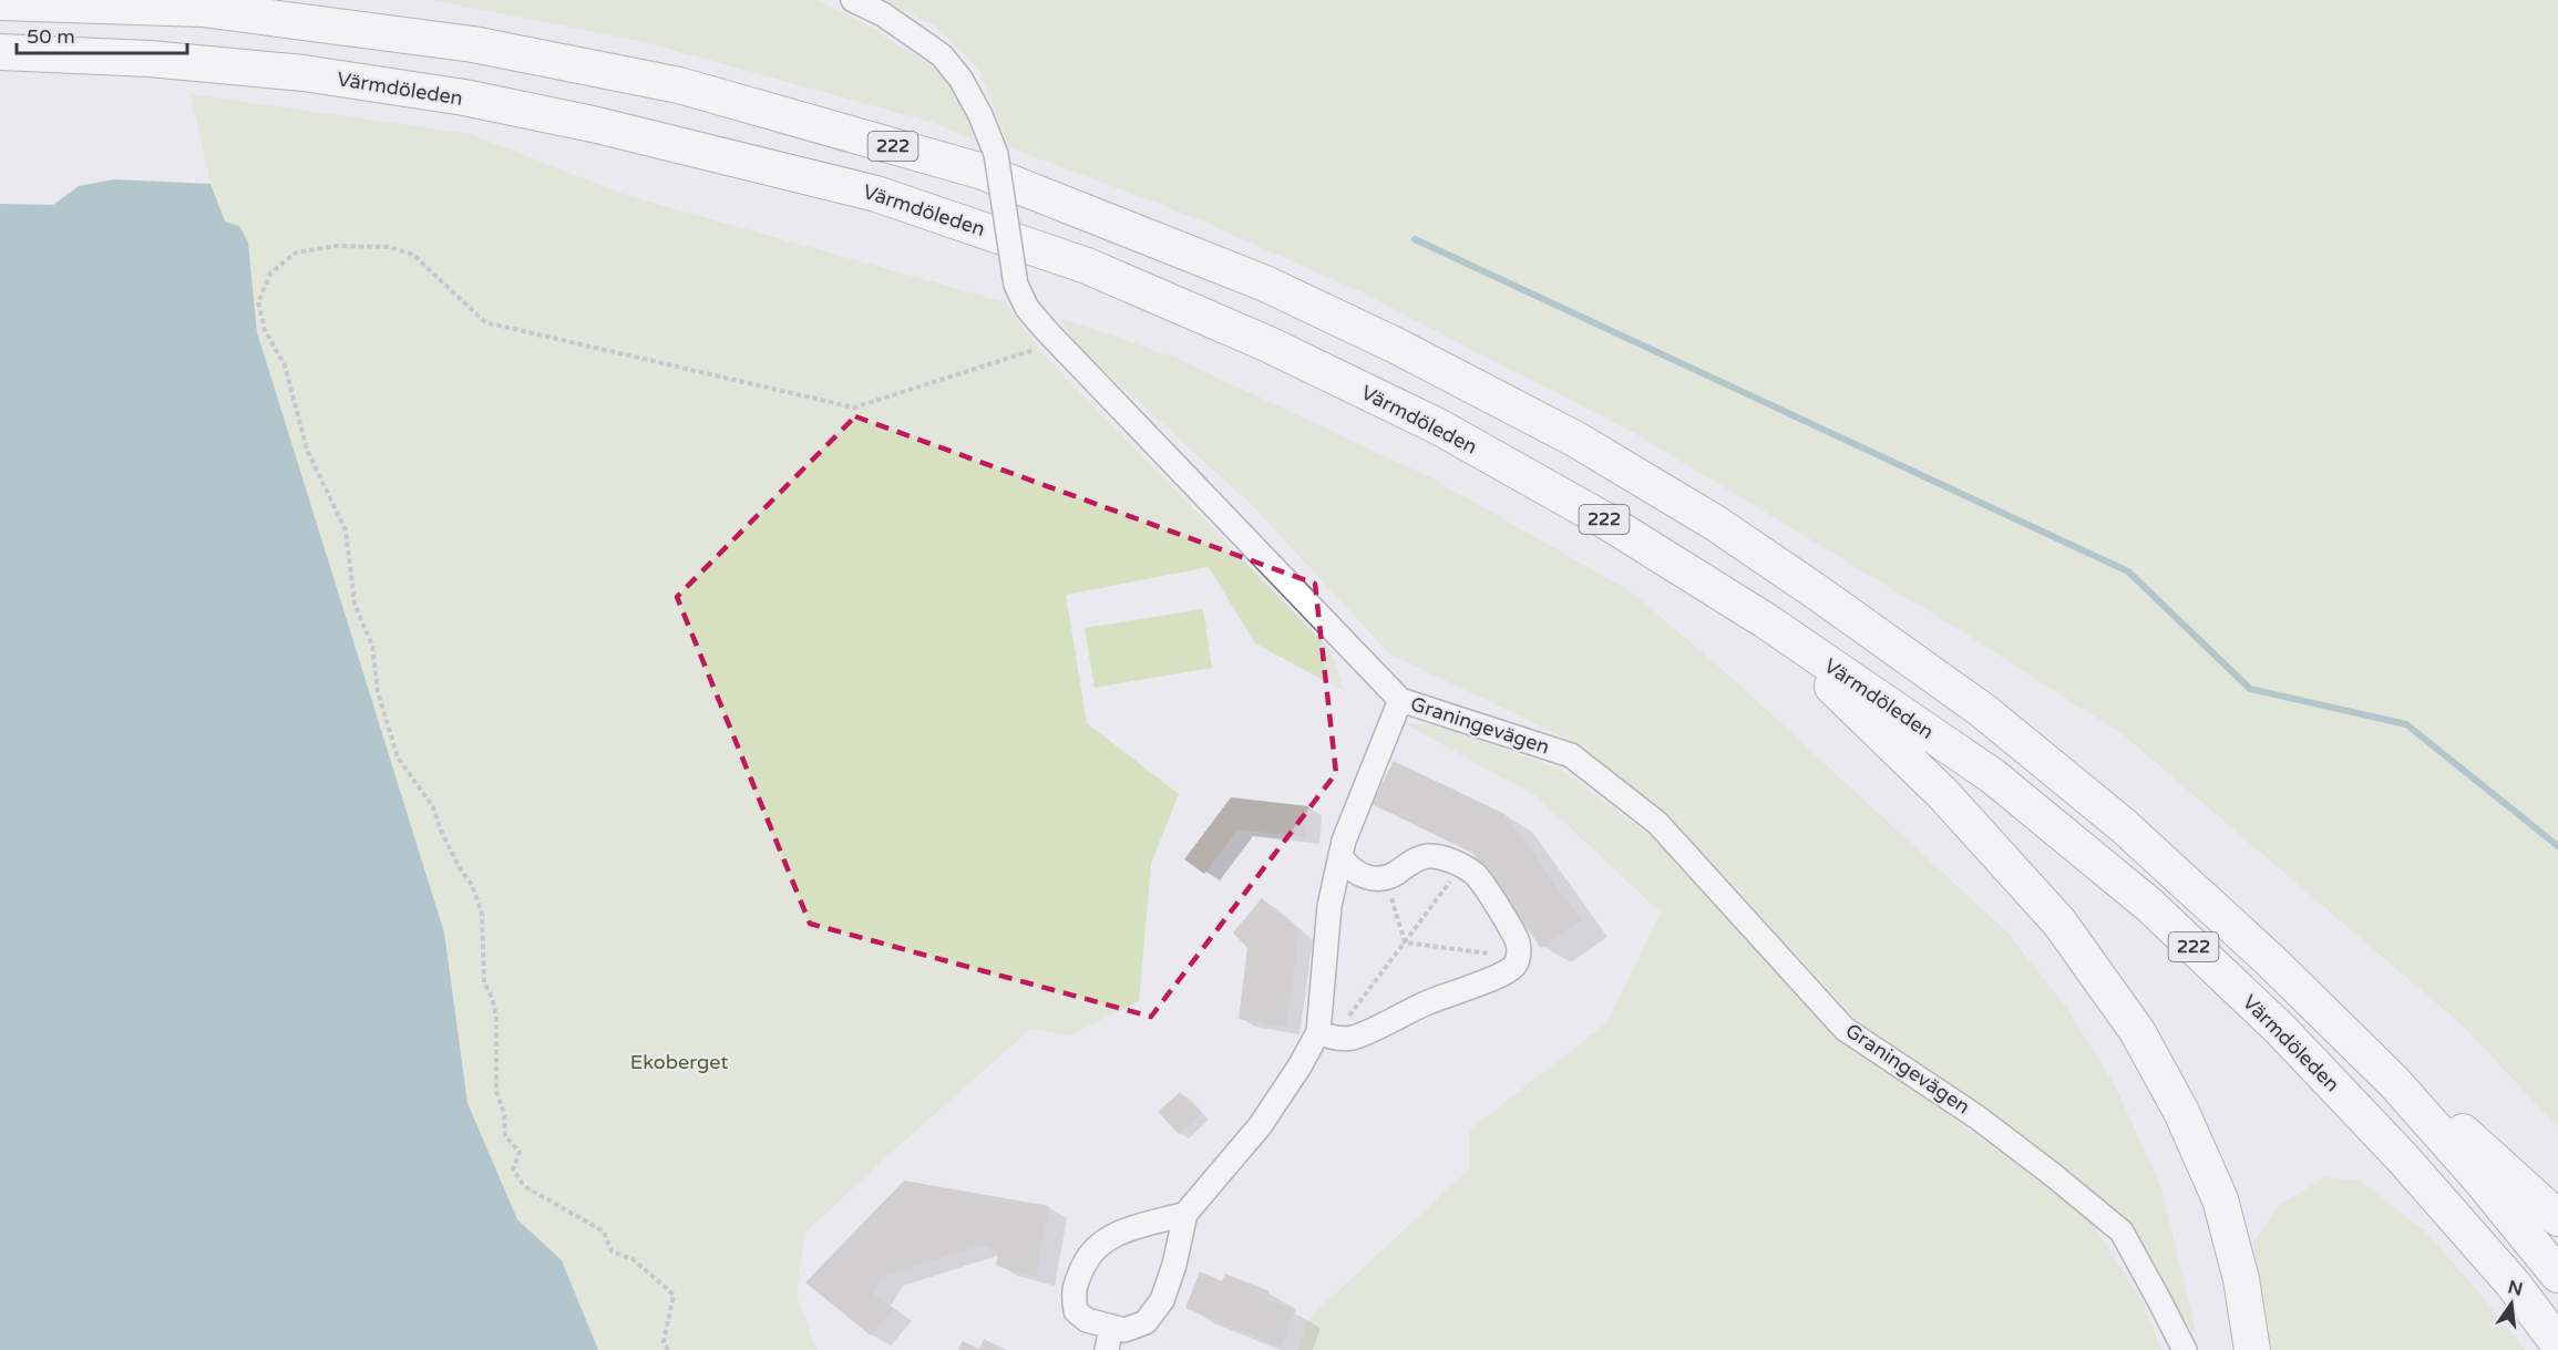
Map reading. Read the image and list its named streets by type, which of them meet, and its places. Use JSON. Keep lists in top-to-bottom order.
{
  "streets": {
    "highway": ["Värmdöleden", "222"],
    "street": ["Graningevägen"]
  },
  "parks": ["Ekoberget"],
  "scale_bar": "50 m",
  "north": "top"
}
